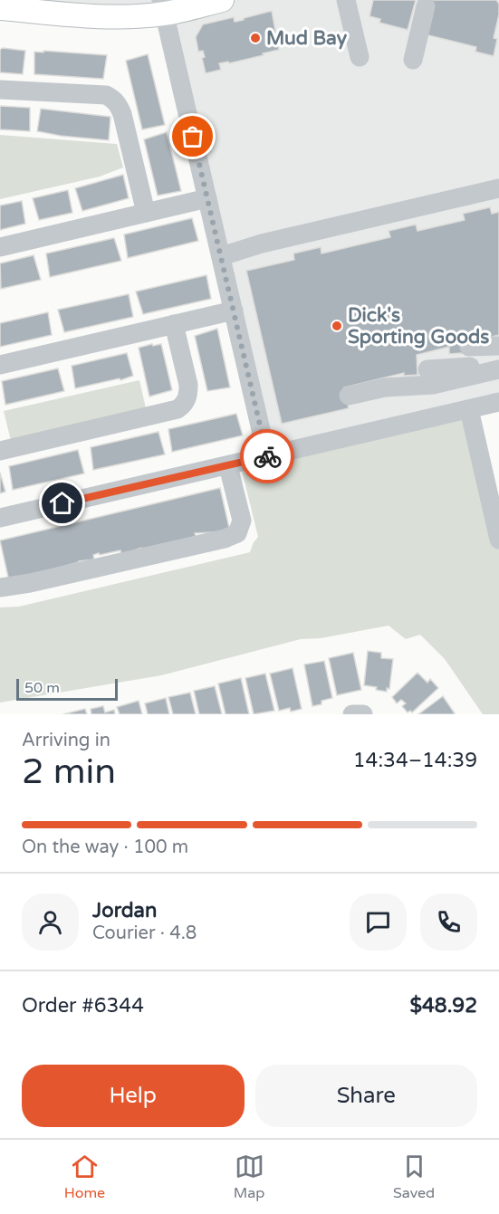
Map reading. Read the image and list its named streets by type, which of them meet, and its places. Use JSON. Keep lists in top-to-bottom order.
{
  "places": ["Mud Bay", "Dick's Sporting Goods"],
  "scale_bar": "50 m",
  "page": {
    "scale": "50 m",
    "heading": ["2 min", "Arriving in", "14:34–14:39"],
    "panel": [
      "Jordan",
      "Courier · 4.8",
      "Order #6344",
      "$48.92"
    ],
    "bar": "On the way · 100 m",
    "buttons": ["Help", "Share"],
    "tabs": ["Home", "Map", "Saved"]
  }
}
